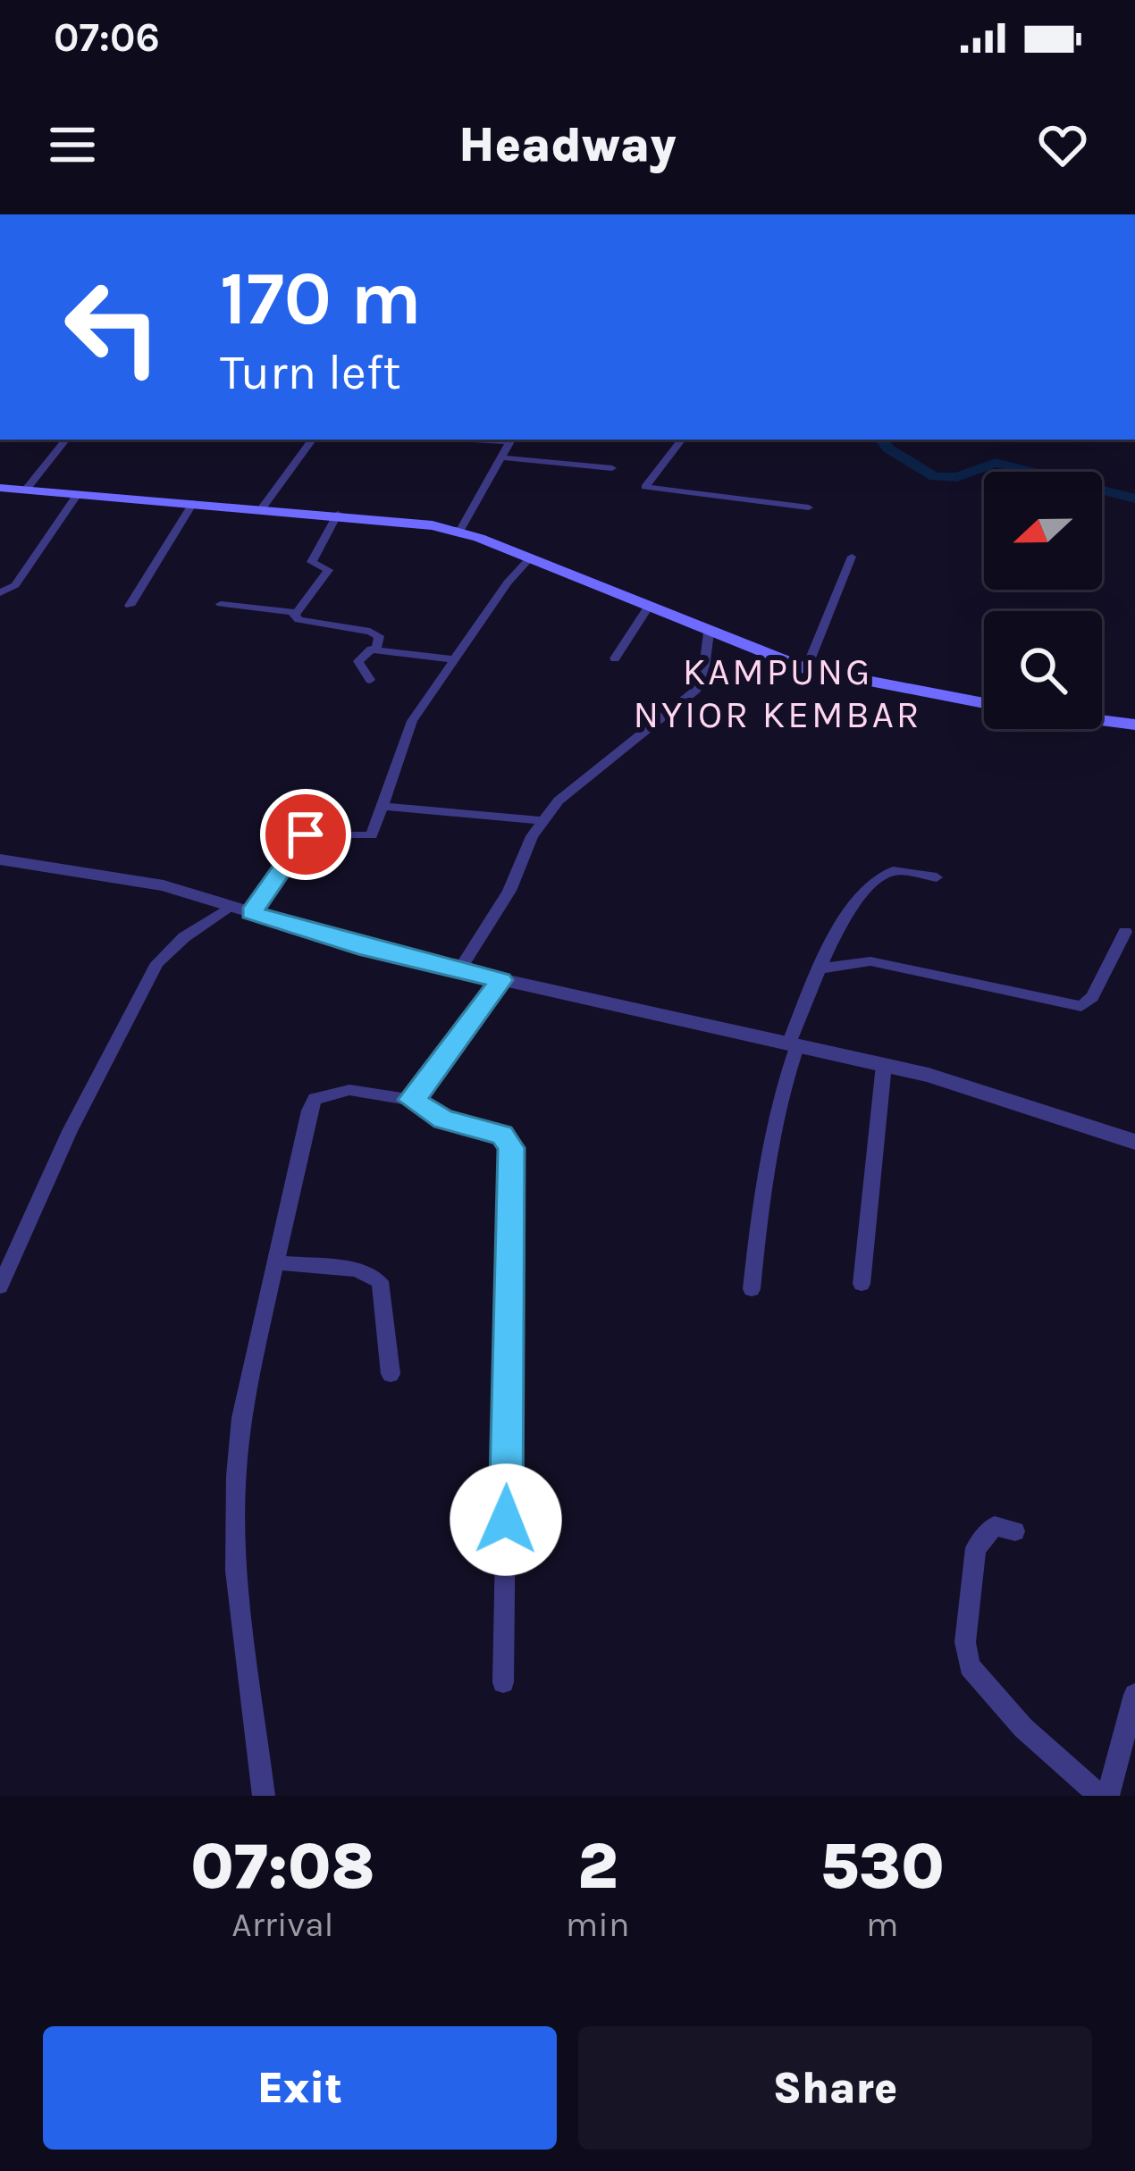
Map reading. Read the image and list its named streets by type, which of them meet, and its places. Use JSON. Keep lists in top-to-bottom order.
{
  "districts": ["KAMPUNG NYIOR KEMBAR"],
  "north": "left",
  "page": {
    "status": "07:06",
    "header": "Headway",
    "turn": ["170 m", "Turn left"],
    "eta": [
      "07:08",
      "Arrival",
      "2",
      "min",
      "530",
      "m"
    ],
    "buttons": ["Exit", "Share"]
  }
}
